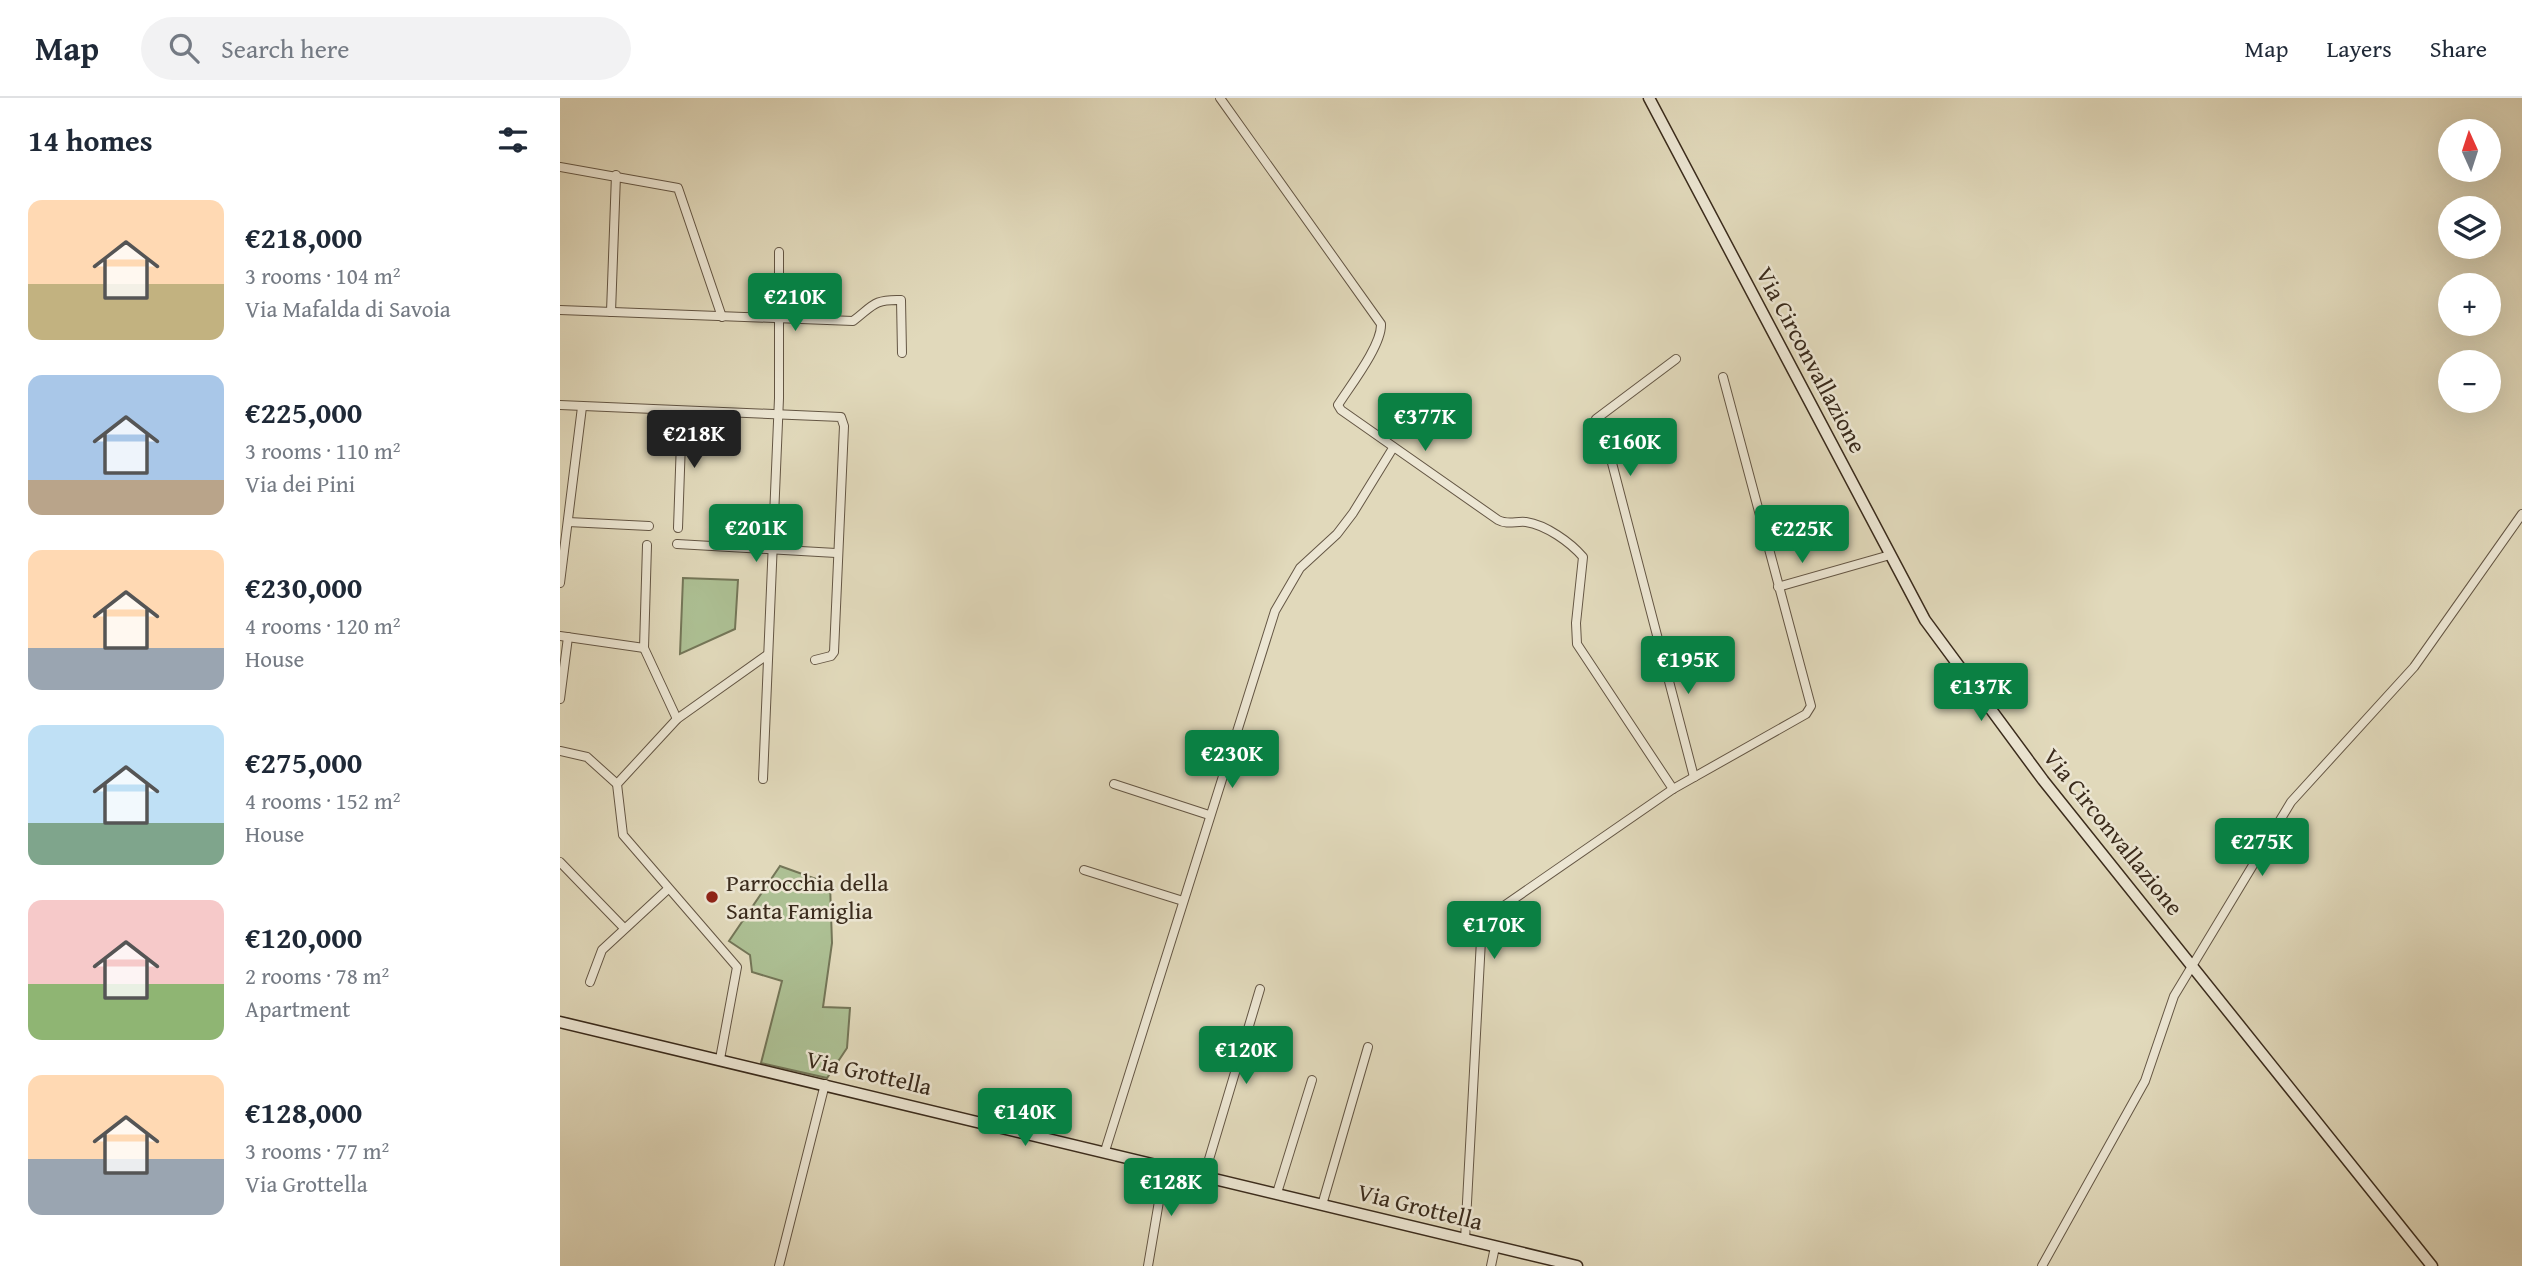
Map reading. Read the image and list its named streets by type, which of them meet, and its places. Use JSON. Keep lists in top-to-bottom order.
{
  "streets": {
    "main road": ["Via Circonvallazione", "Via Grottella"]
  },
  "places": ["Parrocchia della Santa Famiglia"],
  "north": "top",
  "page": {
    "header": "Map",
    "search": "Search here",
    "nav": ["Map", "Layers", "Share"],
    "heading": "14 homes",
    "map_buttons": ["+", "−"],
    "list": [
      {
        "name": "€218,000",
        "note": "3 rooms · 104 m² · Via Mafalda di Savoia"
      },
      {
        "name": "€225,000",
        "note": "3 rooms · 110 m² · Via dei Pini"
      },
      {
        "name": "€230,000",
        "note": "4 rooms · 120 m² · House"
      },
      {
        "name": "€275,000",
        "note": "4 rooms · 152 m² · House"
      },
      {
        "name": "€120,000",
        "note": "2 rooms · 78 m² · Apartment"
      },
      {
        "name": "€128,000",
        "note": "3 rooms · 77 m² · Via Grottella"
      }
    ],
    "price": [
      "€210K",
      "€377K",
      "€218K",
      "€160K",
      "€201K",
      "€225K",
      "€195K",
      "€137K",
      "€230K",
      "€275K",
      "€170K",
      "€120K",
      "€140K",
      "€128K"
    ]
  }
}
